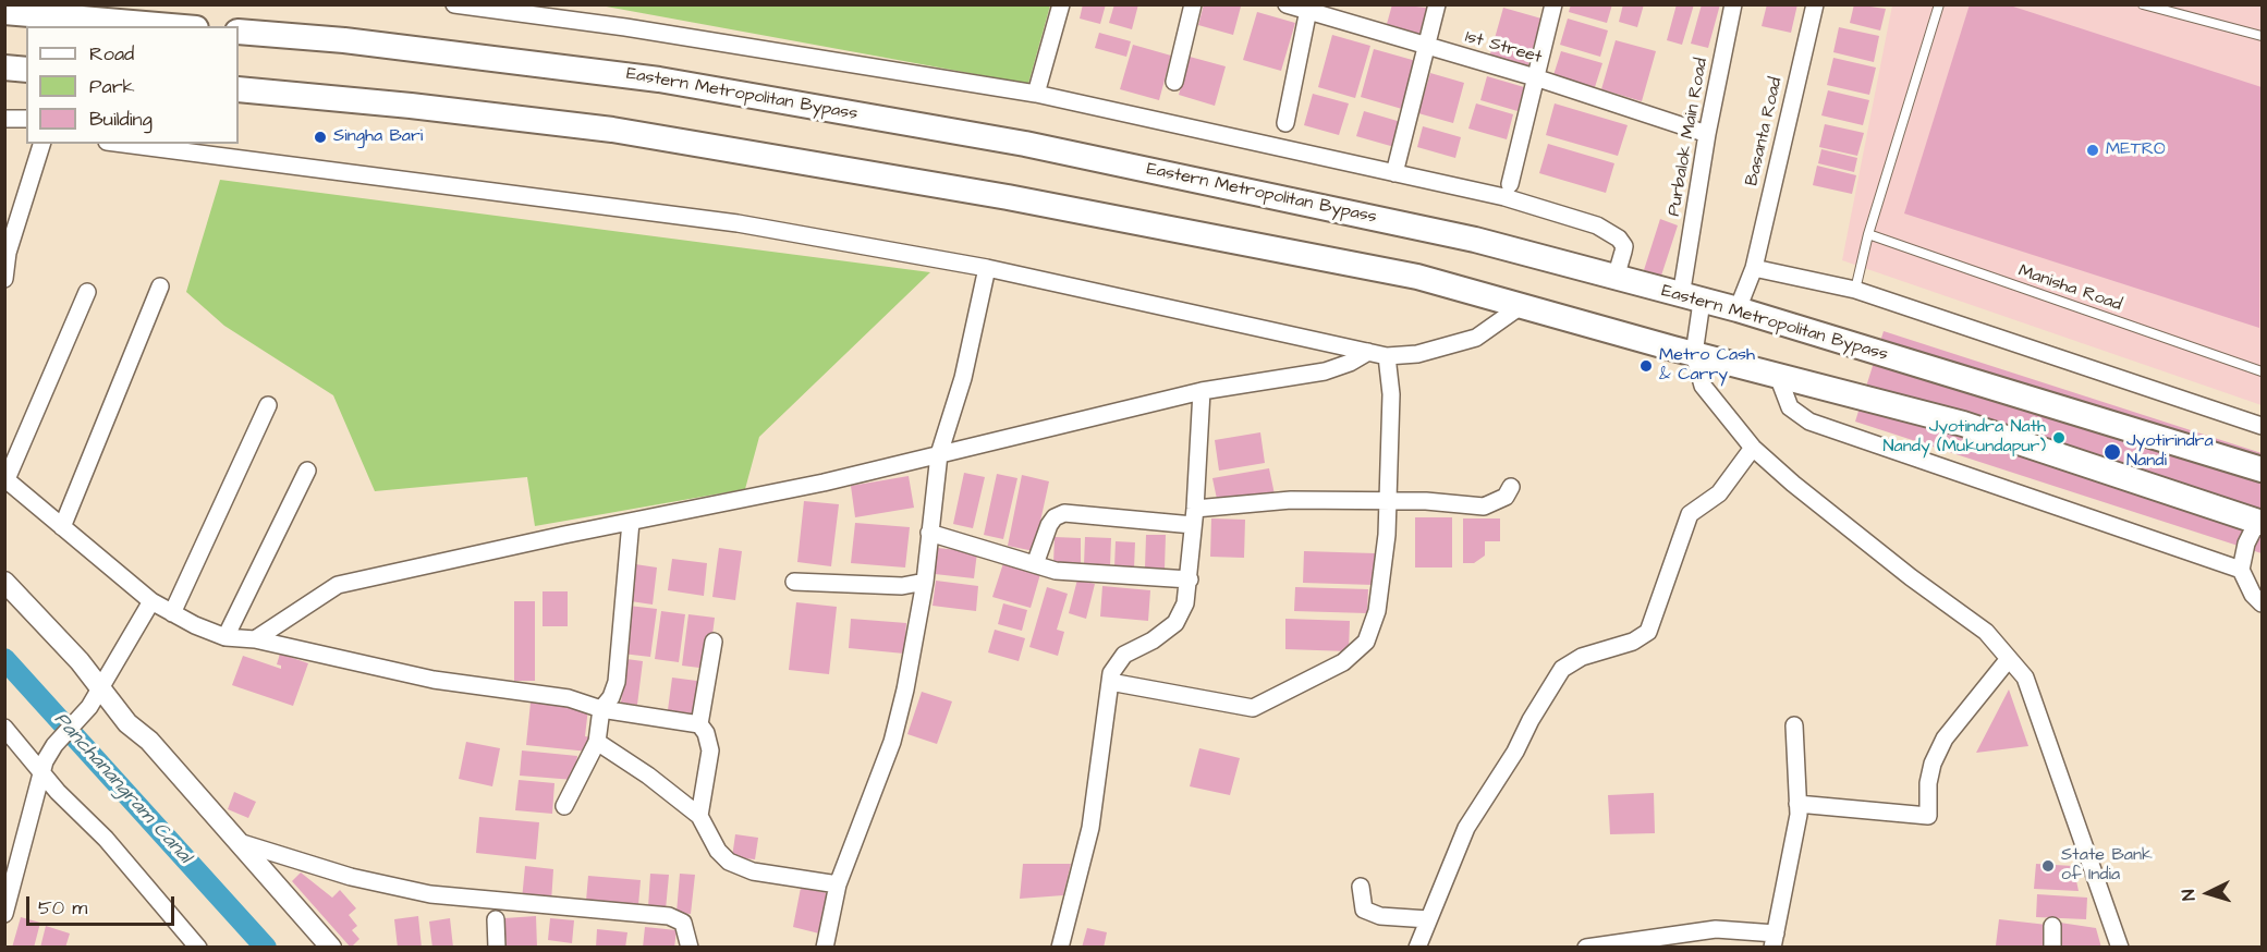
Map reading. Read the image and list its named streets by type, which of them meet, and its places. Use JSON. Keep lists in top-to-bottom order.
{
  "streets": {
    "main road": ["Eastern Metropolitan Bypass"],
    "street": ["1st Street", "Basanta Road", "Purbalok Main Road"],
    "lane": ["Manisha Road"]
  },
  "crossings": [
    ["1st Street", "Purbalok Main Road"],
    ["Eastern Metropolitan Bypass", "Basanta Road"],
    ["Eastern Metropolitan Bypass", "Purbalok Main Road"]
  ],
  "water": ["Panchanangram Canal"],
  "places": [
    "Singha Bari",
    "METRO",
    "Metro Cash & Carry",
    "Jyotindra Nath Nandy (Mukundapur)",
    "Jyotirindra Nandi",
    "State Bank of India"
  ],
  "legend": ["Road", "Park", "Building"],
  "scale_bar": "50 m",
  "north": "left"
}
